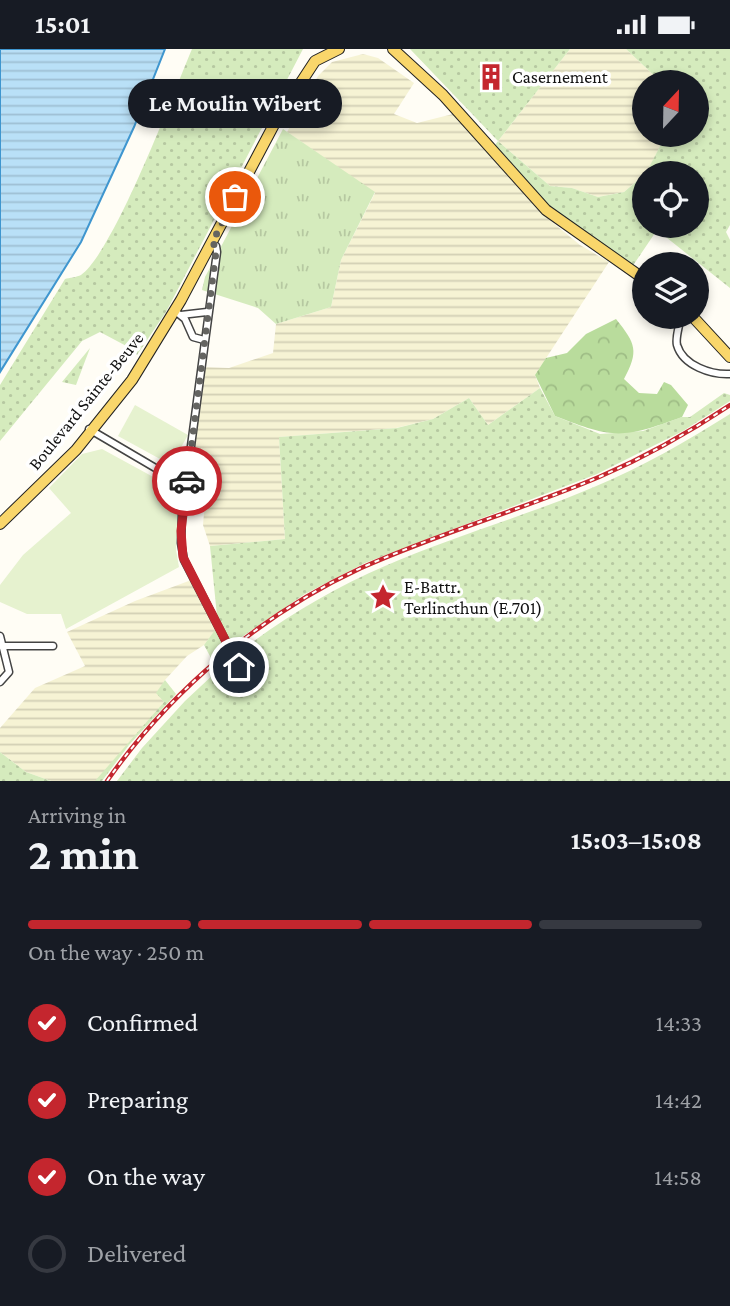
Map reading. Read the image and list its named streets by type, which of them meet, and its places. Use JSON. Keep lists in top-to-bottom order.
{
  "streets": {
    "main road": ["Boulevard Sainte-Beuve"]
  },
  "places": {
    "building": ["Casernement"],
    "other": ["Le Moulin Wibert"],
    "place": ["E-Battr. Terlincthun (E.701)"]
  },
  "north": "top",
  "page": {
    "status": "15:01",
    "bubble": "Le Moulin Wibert",
    "heading": ["2 min", "Arriving in", "15:03–15:08"],
    "bar": "On the way · 250 m",
    "list": [
      ["Confirmed", "14:33"],
      ["Preparing", "14:42"],
      ["On the way", "14:58"],
      "Delivered"
    ]
  }
}
